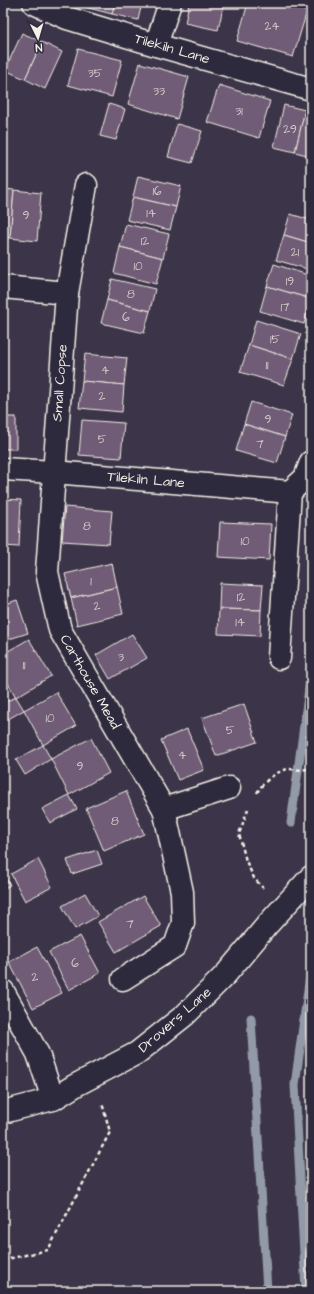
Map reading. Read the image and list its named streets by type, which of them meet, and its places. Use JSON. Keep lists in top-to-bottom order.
{
  "streets": {
    "street": [
      "Tilekiln Lane",
      "Small Copse",
      "Carthouse Mead",
      "Drovers Lane"
    ]
  },
  "crossings": [
    ["Tilekiln Lane", "Small Copse"],
    ["Tilekiln Lane", "Carthouse Mead"],
    ["Small Copse", "Carthouse Mead"]
  ],
  "house_numbers": [
    "24",
    "35",
    "33",
    "31",
    "29",
    "16",
    "14",
    "9",
    "12",
    "21",
    "10",
    "19",
    "8",
    "17",
    "6",
    "15",
    "11",
    "4",
    "2",
    "9",
    "5",
    "7",
    "8",
    "10",
    "1",
    "12",
    "2",
    "14",
    "3",
    "11",
    "10",
    "5",
    "4",
    "9",
    "8",
    "7",
    "6",
    "2"
  ],
  "north": "bottom"
}
